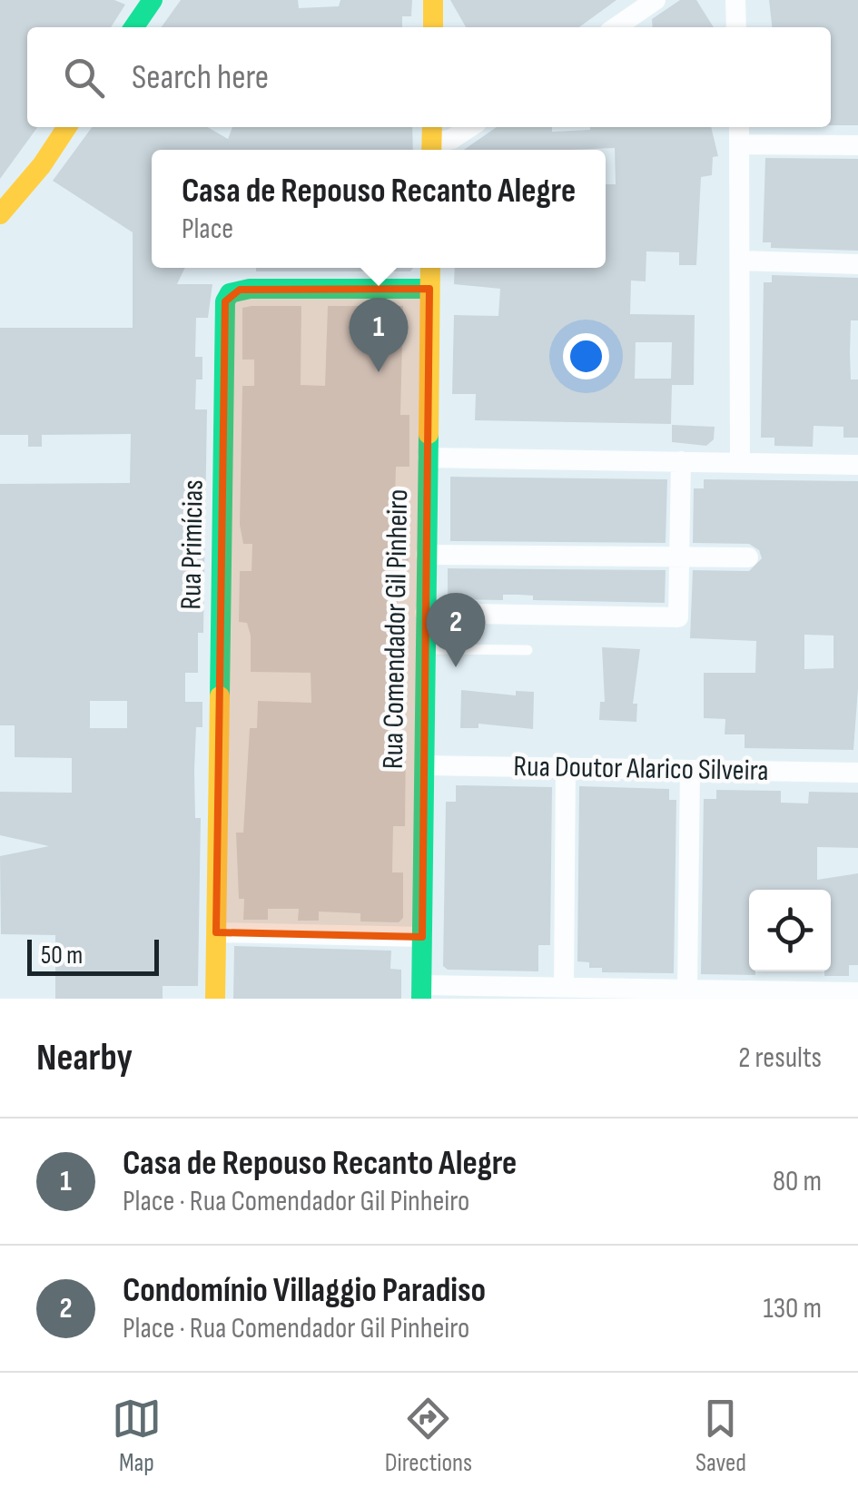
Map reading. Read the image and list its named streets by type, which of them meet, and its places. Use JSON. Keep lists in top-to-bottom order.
{
  "streets": {
    "street": ["Rua Primícias", "Rua Comendador Gil Pinheiro", "Rua Doutor Alarico Silveira"]
  },
  "crossings": [
    ["Rua Primícias", "Rua Comendador Gil Pinheiro"],
    ["Rua Comendador Gil Pinheiro", "Rua Doutor Alarico Silveira"]
  ],
  "scale_bar": "50 m",
  "page": {
    "search": "Search here",
    "popup": ["Casa de Repouso Recanto Alegre", "Place"],
    "pins": ["1", "2"],
    "scale": "50 m",
    "heading": ["Nearby", "2 results"],
    "list": [
      {
        "mark": "1",
        "name": "Casa de Repouso Recanto Alegre",
        "note": "Place · Rua Comendador Gil Pinheiro",
        "value": "80 m"
      },
      {
        "mark": "2",
        "name": "Condomínio Villaggio Paradiso",
        "note": "Place · Rua Comendador Gil Pinheiro",
        "value": "130 m"
      }
    ],
    "nav": ["Map", "Directions", "Saved"]
  }
}
